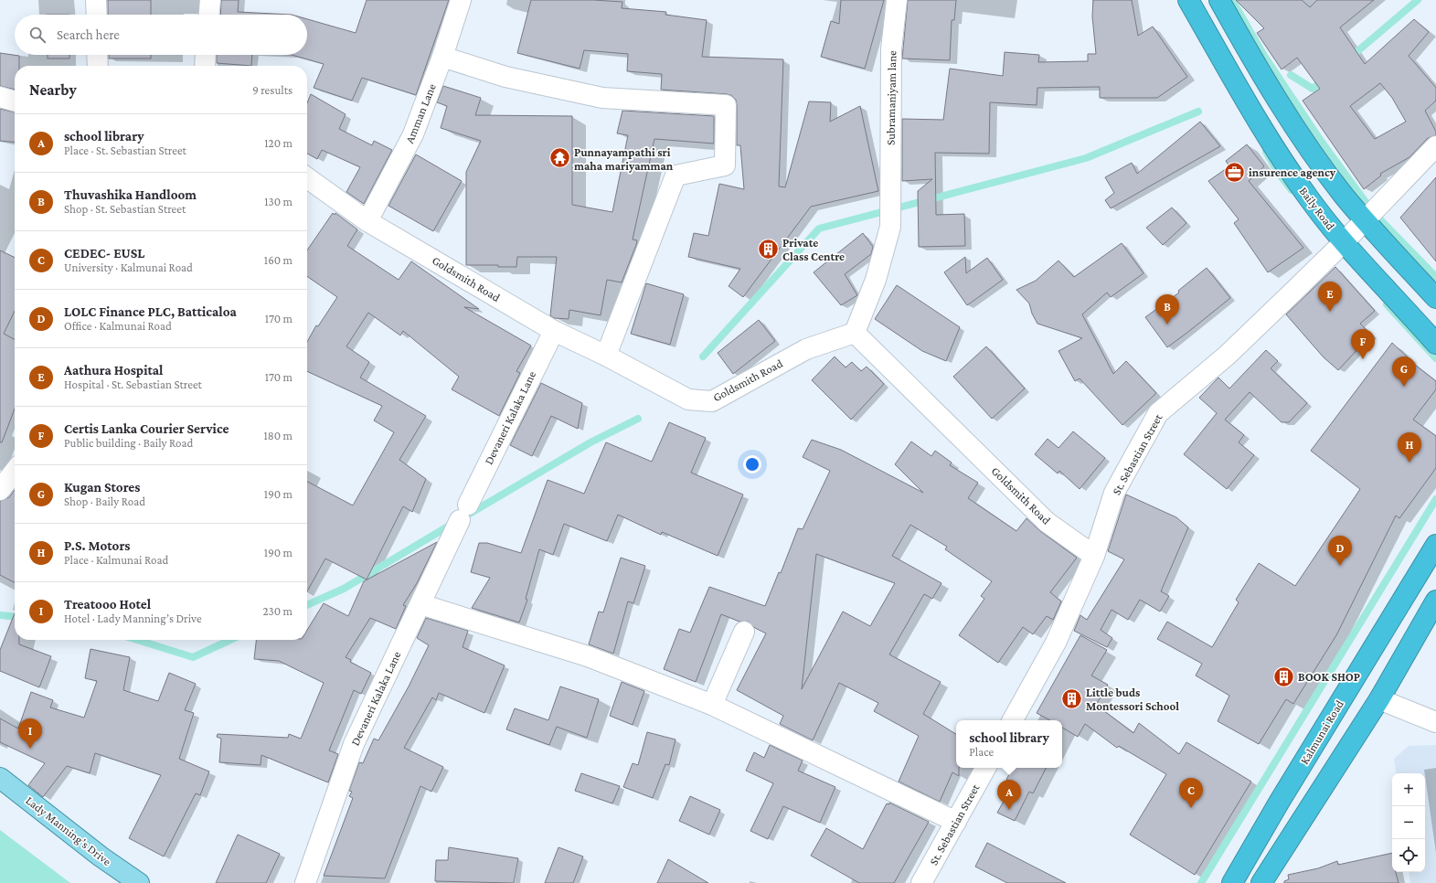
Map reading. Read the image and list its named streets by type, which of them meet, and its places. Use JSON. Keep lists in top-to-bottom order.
{
  "streets": {
    "highway": ["Baily Road", "Kalmunai Road"],
    "main road": ["Lady Manning’s Drive"],
    "street": [
      "Subramaniyam lane",
      "Amman Lane",
      "Goldsmith Road",
      "Devaneri Kalaka Lane",
      "St. Sebastian Street"
    ]
  },
  "crossings": [
    ["Subramaniyam lane", "Goldsmith Road"],
    ["Amman Lane", "Goldsmith Road"],
    ["Baily Road", "St. Sebastian Street"],
    ["Goldsmith Road", "Devaneri Kalaka Lane"],
    ["Goldsmith Road", "St. Sebastian Street"]
  ],
  "places": {
    "temple": ["Punnayampathi sri maha mariyamman"],
    "office": ["insurence agency"],
    "building": ["Private Class Centre", "BOOK SHOP", "Little buds Montessori School"]
  },
  "page": {
    "search": "Search here",
    "heading": ["Nearby", "9 results"],
    "list": [
      {
        "mark": "A",
        "name": "school library",
        "note": "Place · St. Sebastian Street",
        "value": "120 m"
      },
      {
        "mark": "B",
        "name": "Thuvashika Handloom",
        "note": "Shop · St. Sebastian Street",
        "value": "130 m"
      },
      {
        "mark": "C",
        "name": "CEDEC- EUSL",
        "note": "University · Kalmunai Road",
        "value": "160 m"
      },
      {
        "mark": "D",
        "name": "LOLC Finance PLC, Batticaloa",
        "note": "Office · Kalmunai Road",
        "value": "170 m"
      },
      {
        "mark": "E",
        "name": "Aathura Hospital",
        "note": "Hospital · St. Sebastian Street",
        "value": "170 m"
      },
      {
        "mark": "F",
        "name": "Certis Lanka Courier Service",
        "note": "Public building · Baily Road",
        "value": "180 m"
      },
      {
        "mark": "G",
        "name": "Kugan Stores",
        "note": "Shop · Baily Road",
        "value": "190 m"
      },
      {
        "mark": "H",
        "name": "P.S. Motors",
        "note": "Place · Kalmunai Road",
        "value": "190 m"
      },
      {
        "mark": "I",
        "name": "Treatooo Hotel",
        "note": "Hotel · Lady Manning’s Drive",
        "value": "230 m"
      }
    ],
    "pins": [
      "E",
      "B",
      "F",
      "G",
      "H",
      "D",
      "I",
      "C",
      "A"
    ],
    "popup": ["school library", "Place"],
    "map_buttons": ["+", "−"]
  }
}
